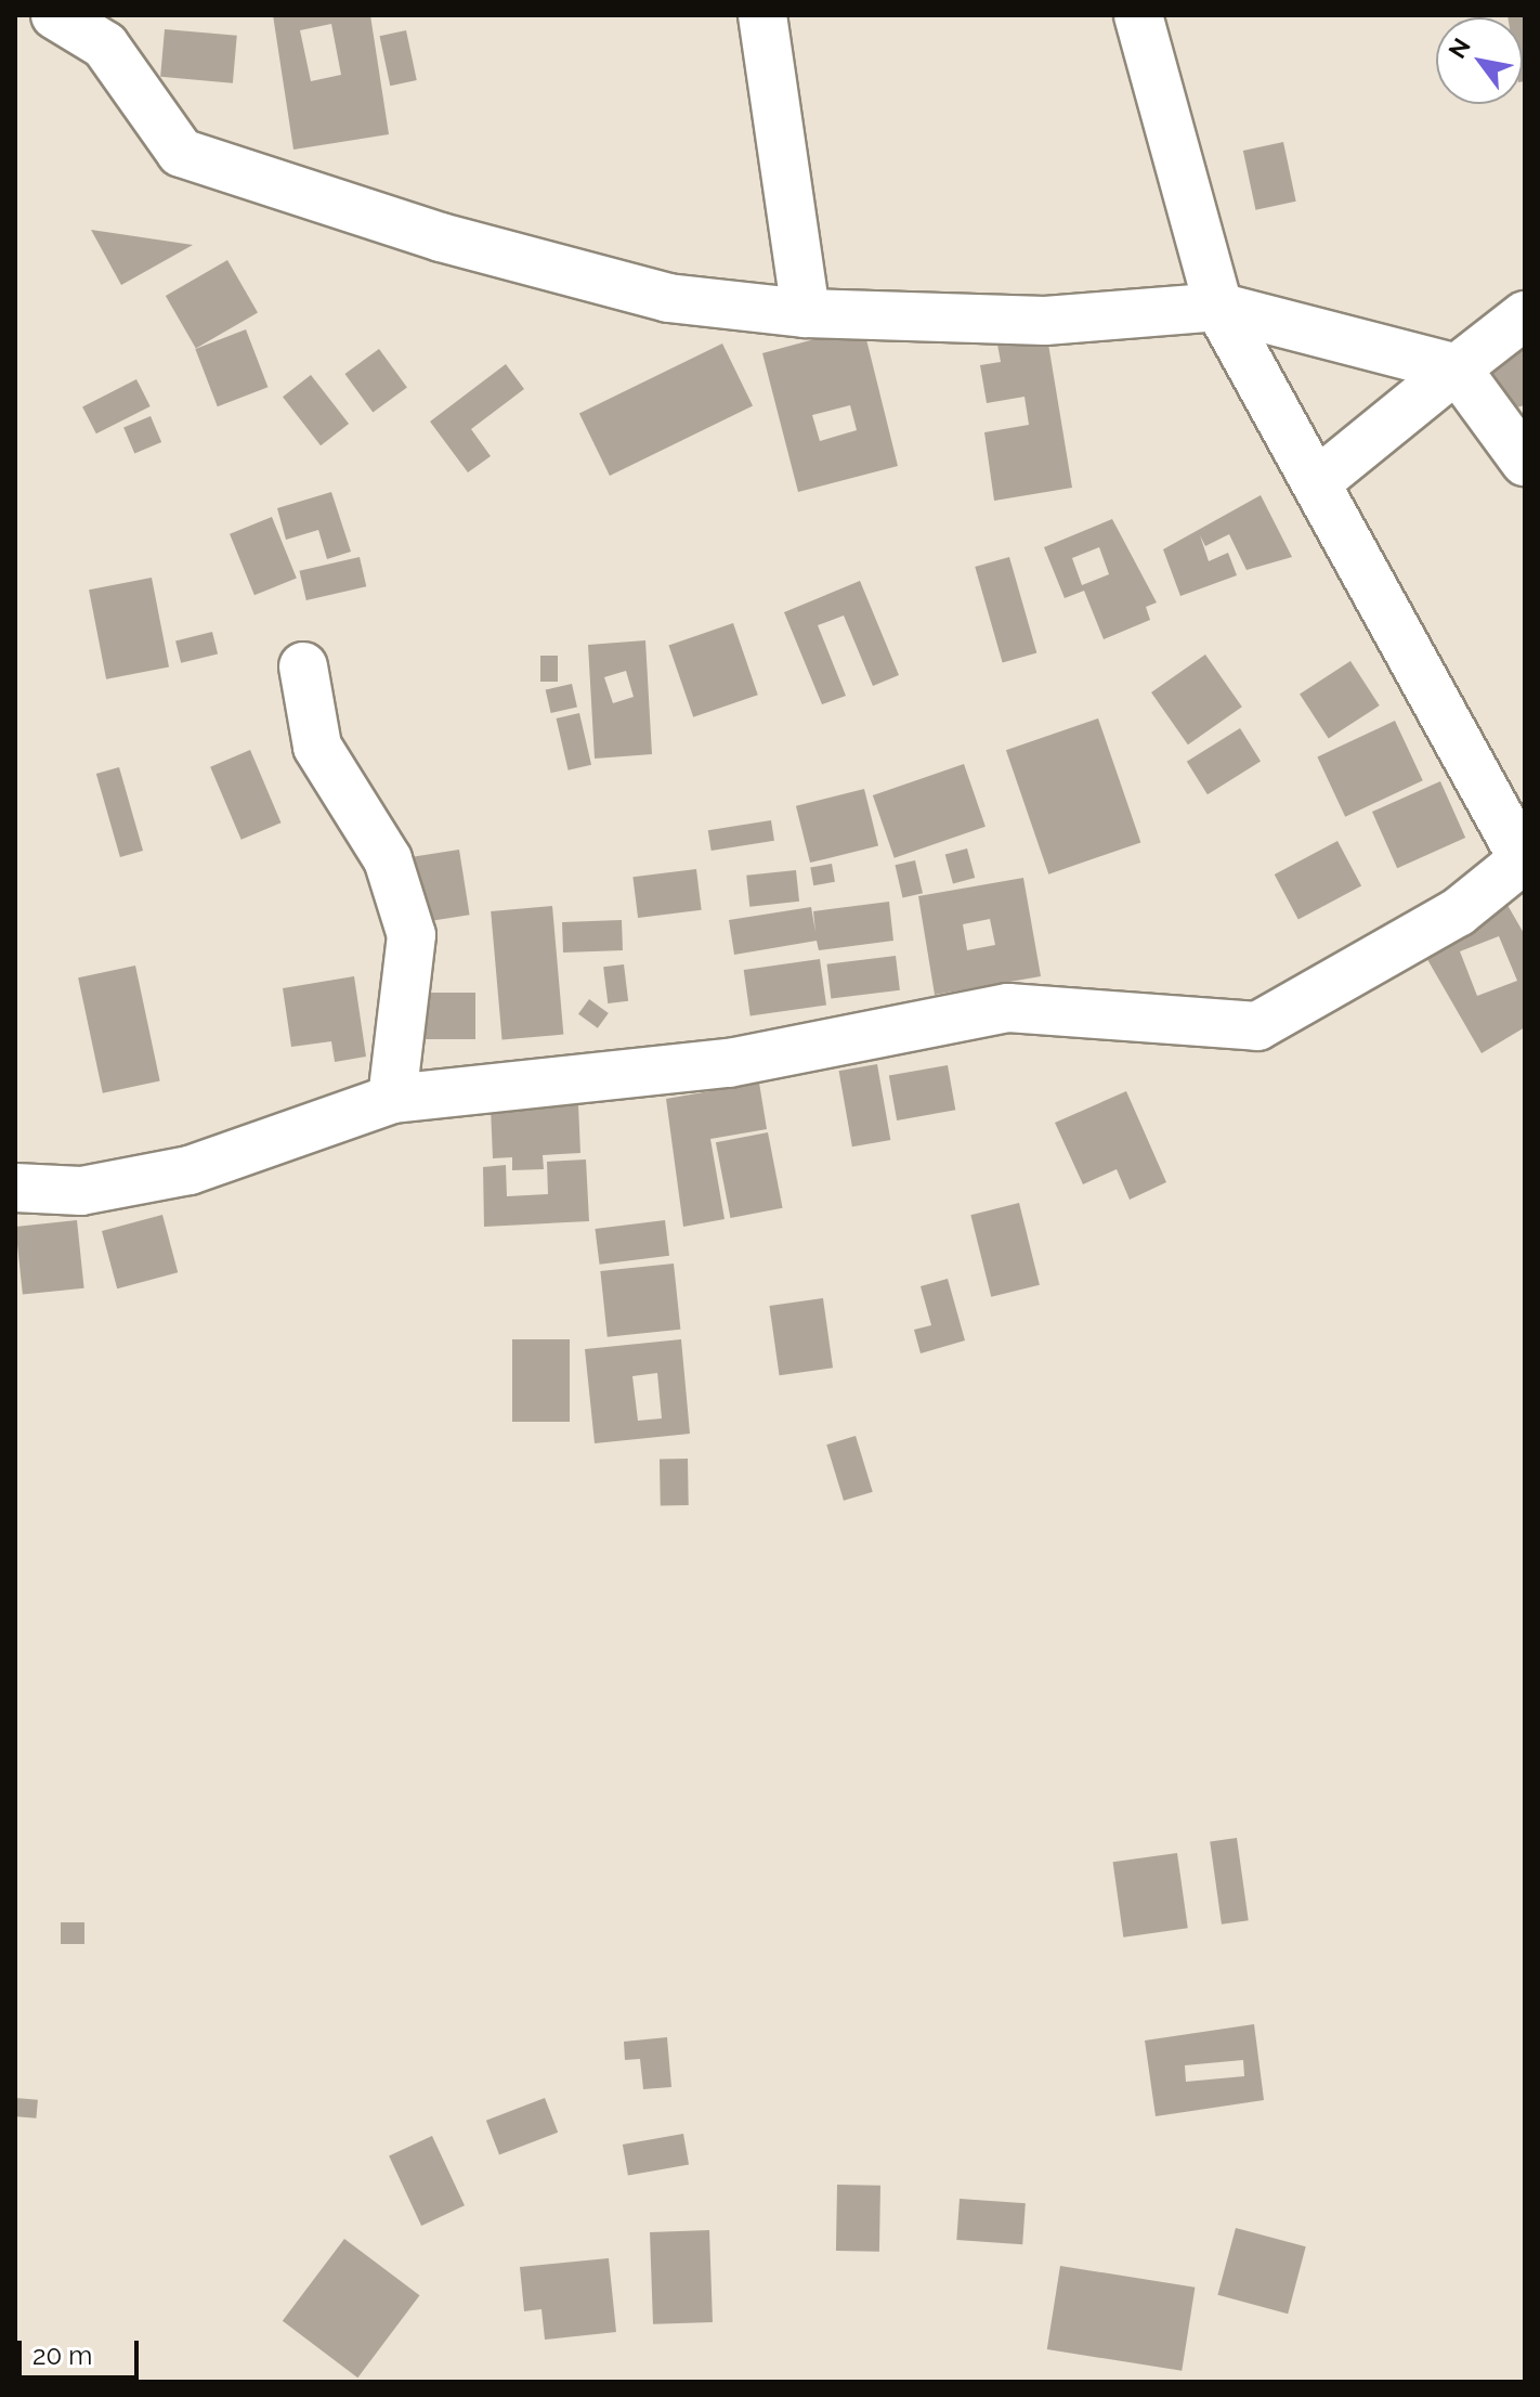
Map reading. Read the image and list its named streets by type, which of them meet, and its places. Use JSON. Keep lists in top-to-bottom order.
{
  "scale_bar": "20 m",
  "north": "top left"
}
